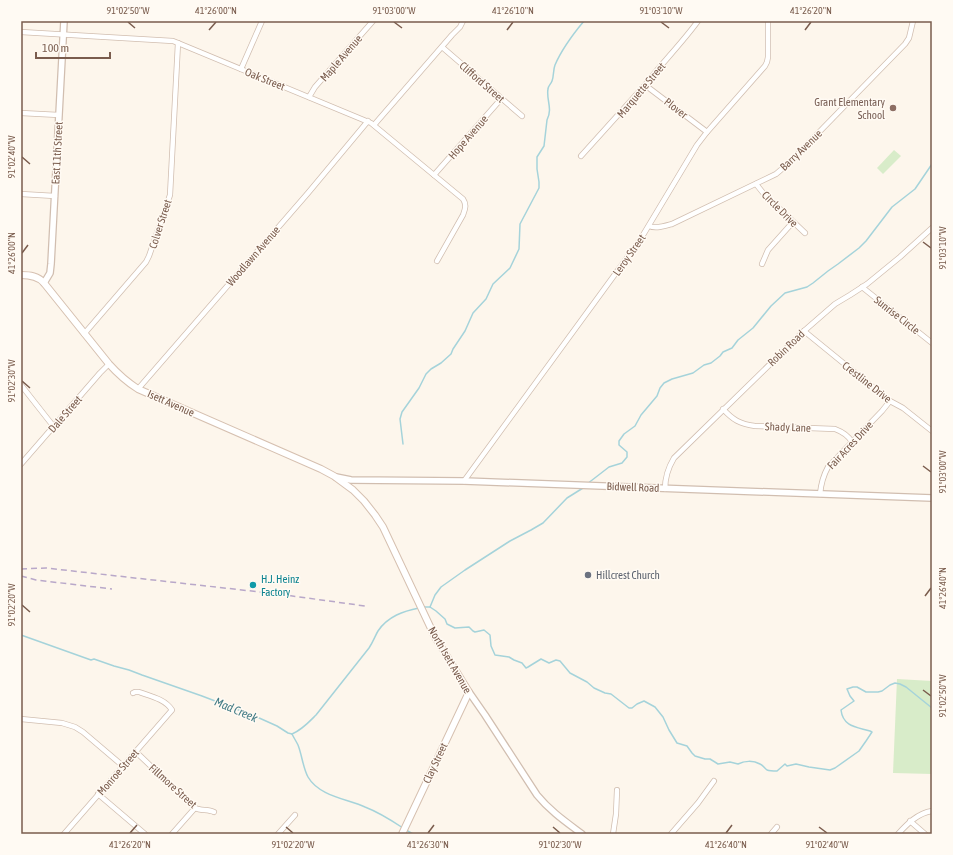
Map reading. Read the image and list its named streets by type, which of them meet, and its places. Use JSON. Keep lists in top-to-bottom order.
{
  "streets": {
    "main road": ["Isett Avenue", "North Isett Avenue", "Clay Street"],
    "street": [
      "Maple Avenue",
      "Oak Street",
      "Clifford Street",
      "Marquette Street",
      "Plover",
      "Hope Avenue",
      "Barry Avenue",
      "East 11th Street",
      "Circle Drive",
      "Colver Street",
      "Leroy Street",
      "Woodlawn Avenue",
      "Sunrise Circle",
      "Robin Road",
      "Crestline Drive",
      "Dale Street",
      "Shady Lane",
      "Fair Acres Drive",
      "Bidwell Road",
      "Monroe Street",
      "Fillmore Street"
    ]
  },
  "crossings": [
    ["Maple Avenue", "Oak Street"],
    ["Oak Street", "Hope Avenue"],
    ["Oak Street", "East 11th Street"],
    ["Oak Street", "Colver Street"],
    ["Oak Street", "Woodlawn Avenue"],
    ["Clifford Street", "Hope Avenue"],
    ["Marquette Street", "Plover"],
    ["Plover", "Leroy Street"],
    ["Barry Avenue", "Circle Drive"],
    ["Barry Avenue", "Leroy Street"],
    ["East 11th Street", "Isett Avenue"],
    ["Colver Street", "Isett Avenue"],
    ["Leroy Street", "Bidwell Road"],
    ["Woodlawn Avenue", "Isett Avenue"],
    ["Sunrise Circle", "Robin Road"],
    ["Robin Road", "Crestline Drive"],
    ["Robin Road", "Shady Lane"],
    ["Robin Road", "Bidwell Road"],
    ["Crestline Drive", "Fair Acres Drive"],
    ["Isett Avenue", "Dale Street"],
    ["Isett Avenue", "Bidwell Road"],
    ["Isett Avenue", "North Isett Avenue"],
    ["Shady Lane", "Fair Acres Drive"],
    ["Fair Acres Drive", "Bidwell Road"],
    ["Bidwell Road", "North Isett Avenue"],
    ["North Isett Avenue", "Clay Street"],
    ["Monroe Street", "Fillmore Street"]
  ],
  "water": ["Mad Creek"],
  "places": ["Grant Elementary School", "Hillcrest Church", "H.J. Heinz Factory"],
  "scale_bar": "100 m",
  "coordinates": [
    "91°02'50\"W",
    "41°26'00\"N",
    "91°03'00\"W",
    "41°26'10\"N",
    "91°03'10\"W",
    "41°26'20\"N",
    "91°02'40\"W",
    "91°02'30\"W",
    "41°26'40\"N",
    "91°02'20\"W",
    "41°26'30\"N"
  ]
}
